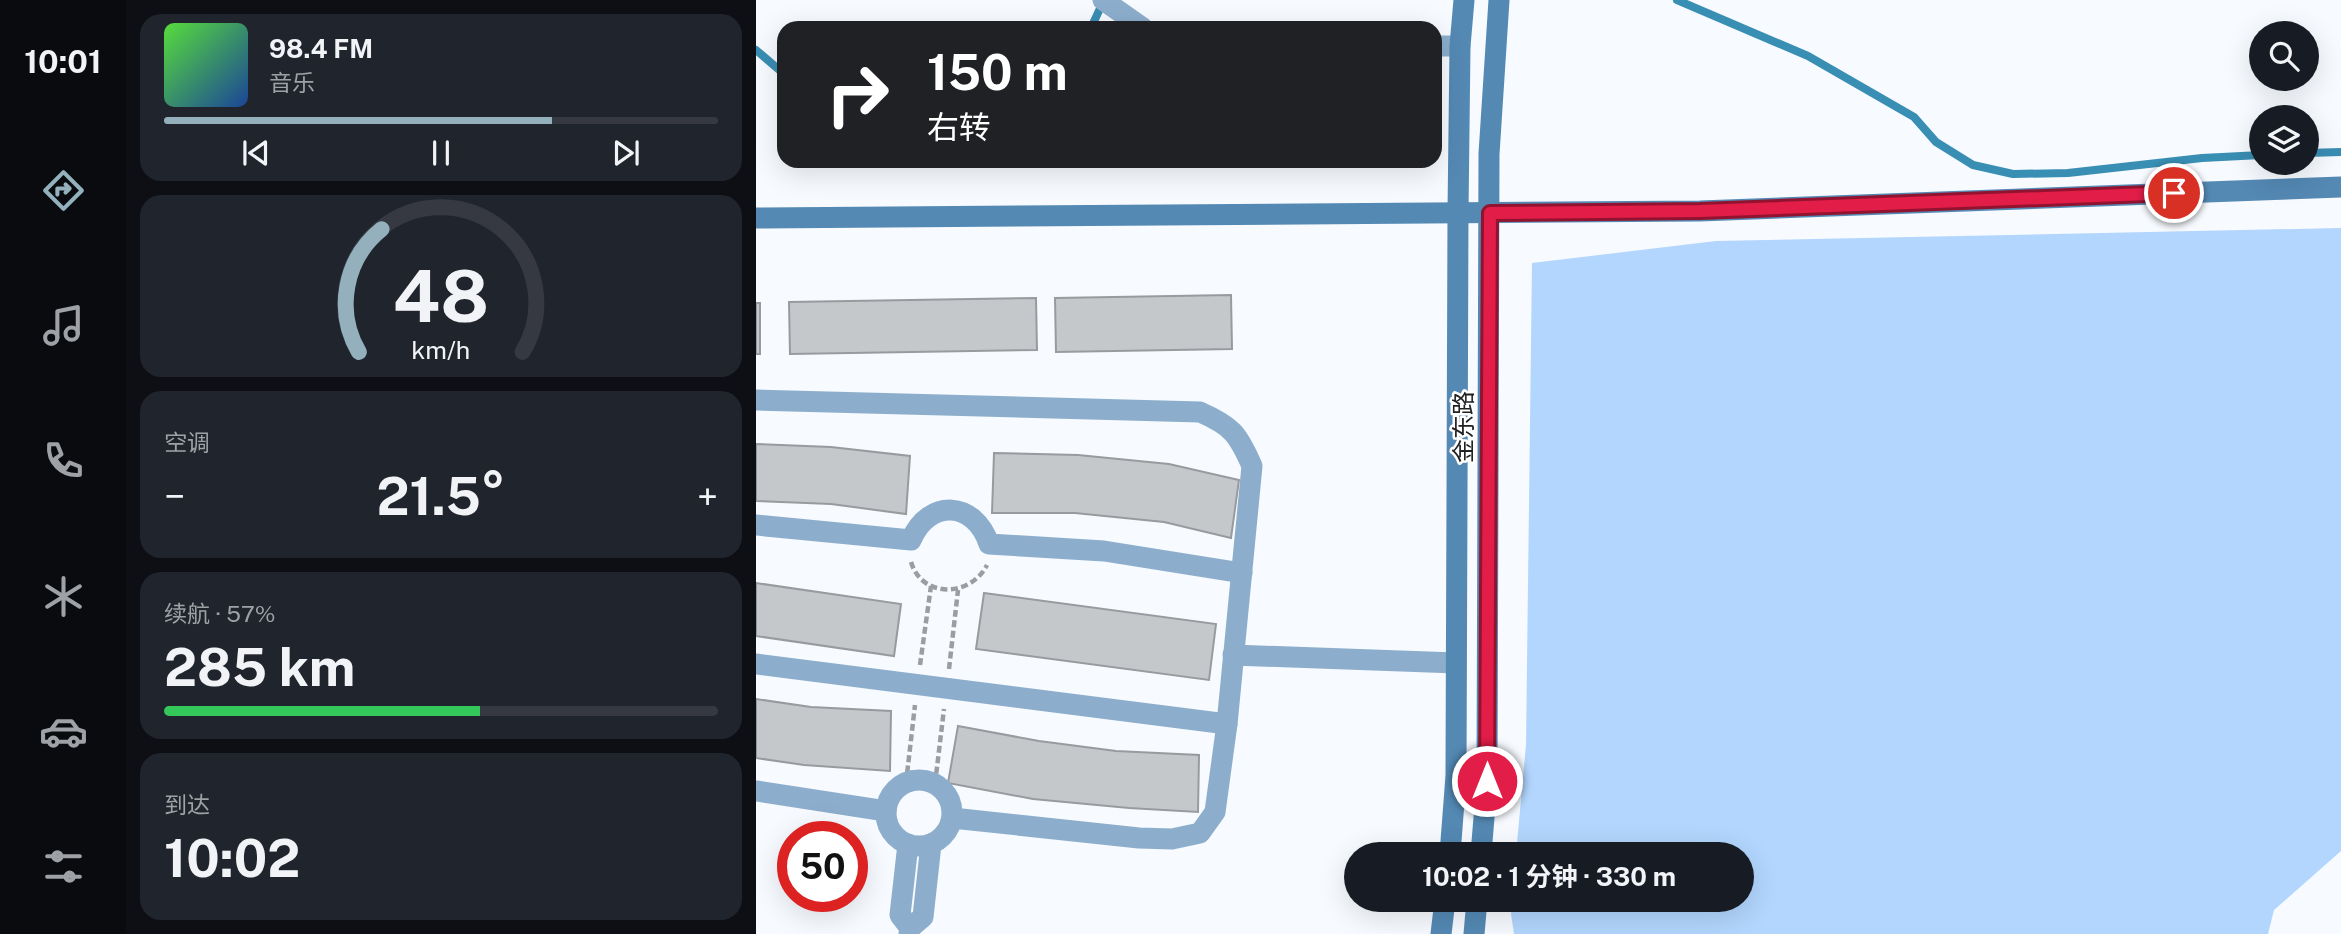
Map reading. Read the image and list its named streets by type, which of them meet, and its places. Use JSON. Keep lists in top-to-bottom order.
{
  "streets": {
    "main road": ["金东路"]
  },
  "page": {
    "tabs": "10:01",
    "turn": ["150 m", "右转"],
    "song": ["98.4 FM", "音乐"],
    "tile": [
      "空调",
      ["续航 · 57%", "285 km"],
      ["到达", "10:02"]
    ],
    "heat": ["−", "21.5°", "+"],
    "limit": "50",
    "trip": "10:02 · 1 分钟 · 330 m",
    "gauge": ["48", "km/h"]
  }
}
